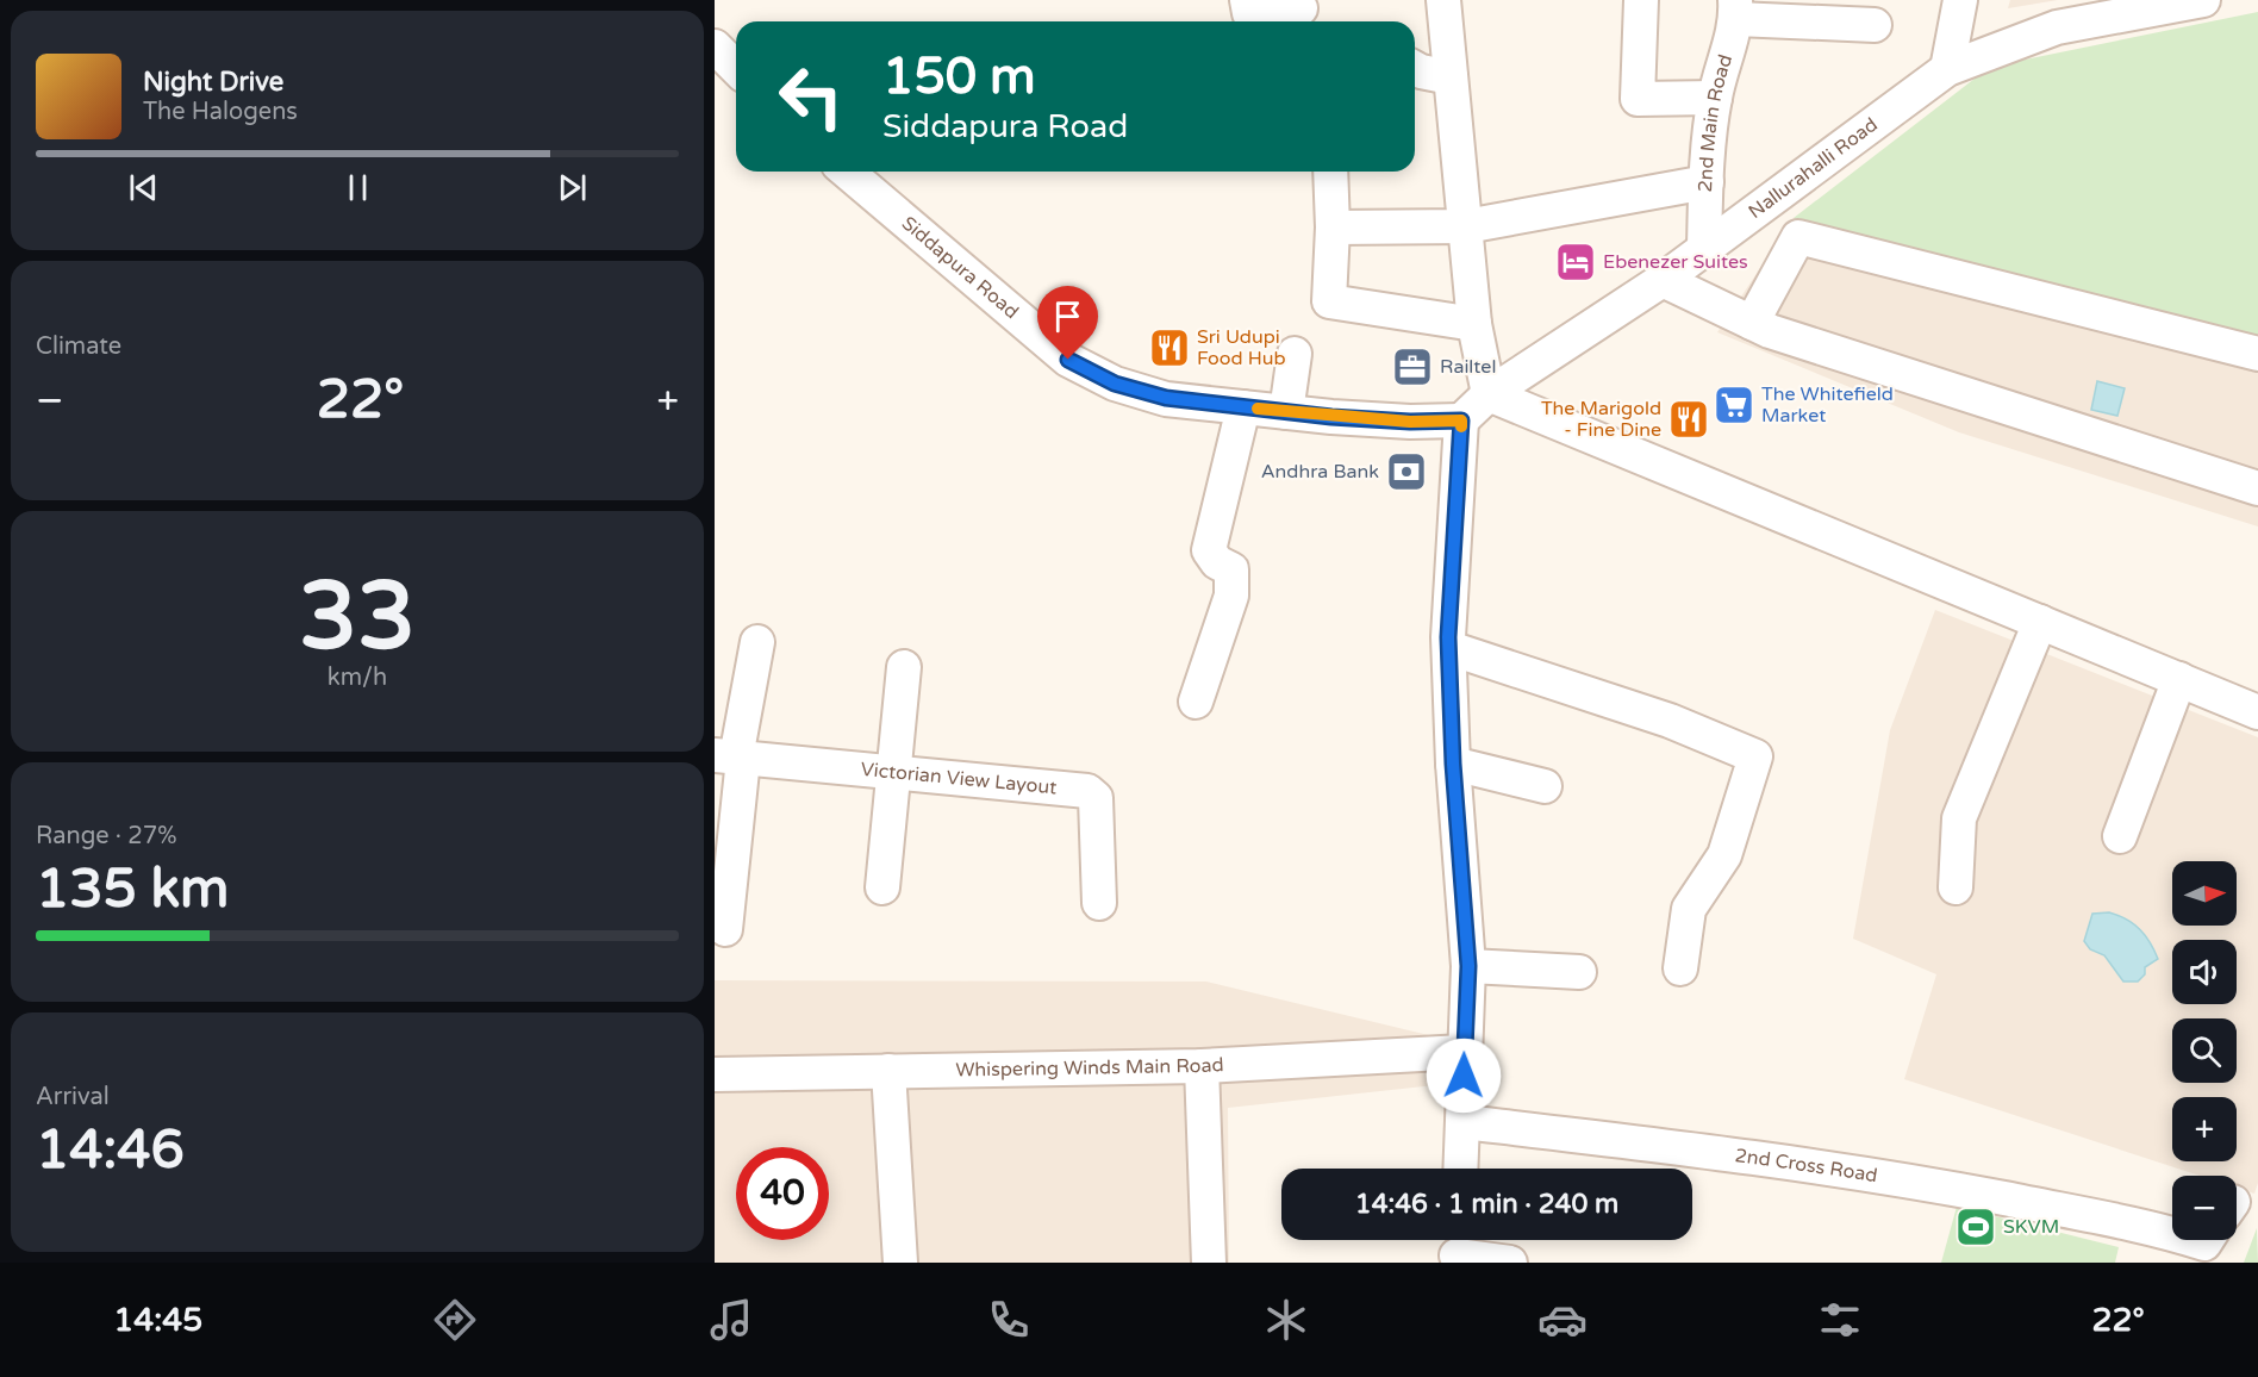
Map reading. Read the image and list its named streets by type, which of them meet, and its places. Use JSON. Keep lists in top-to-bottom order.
{
  "streets": {
    "street": [
      "2nd Main Road",
      "Nallurahalli Road",
      "Siddapura Road",
      "Victorian View Layout",
      "Whispering Winds Main Road",
      "2nd Cross Road"
    ]
  },
  "crossings": [
    ["2nd Main Road", "Nallurahalli Road"],
    ["Nallurahalli Road", "Siddapura Road"]
  ],
  "places": {
    "hotel": ["Ebenezer Suites"],
    "restaurant": ["Sri Udupi Food Hub", "The Marigold - Fine Dine"],
    "office": ["Railtel"],
    "supermarket": ["The Whitefield Market"],
    "bank": ["Andhra Bank"],
    "sports": ["SKVM"]
  },
  "north": "right",
  "page": {
    "turn": ["150 m", "Siddapura Road"],
    "song": ["Night Drive", "The Halogens"],
    "tile": [
      "Climate",
      ["33", "km/h"],
      ["Range · 27%", "135 km"],
      ["Arrival", "14:46"]
    ],
    "heat": ["−", "22°", "+"],
    "map_buttons": ["+", "−"],
    "limit": "40",
    "trip": "14:46 · 1 min · 240 m",
    "tabs": ["14:45", "22°"]
  }
}
